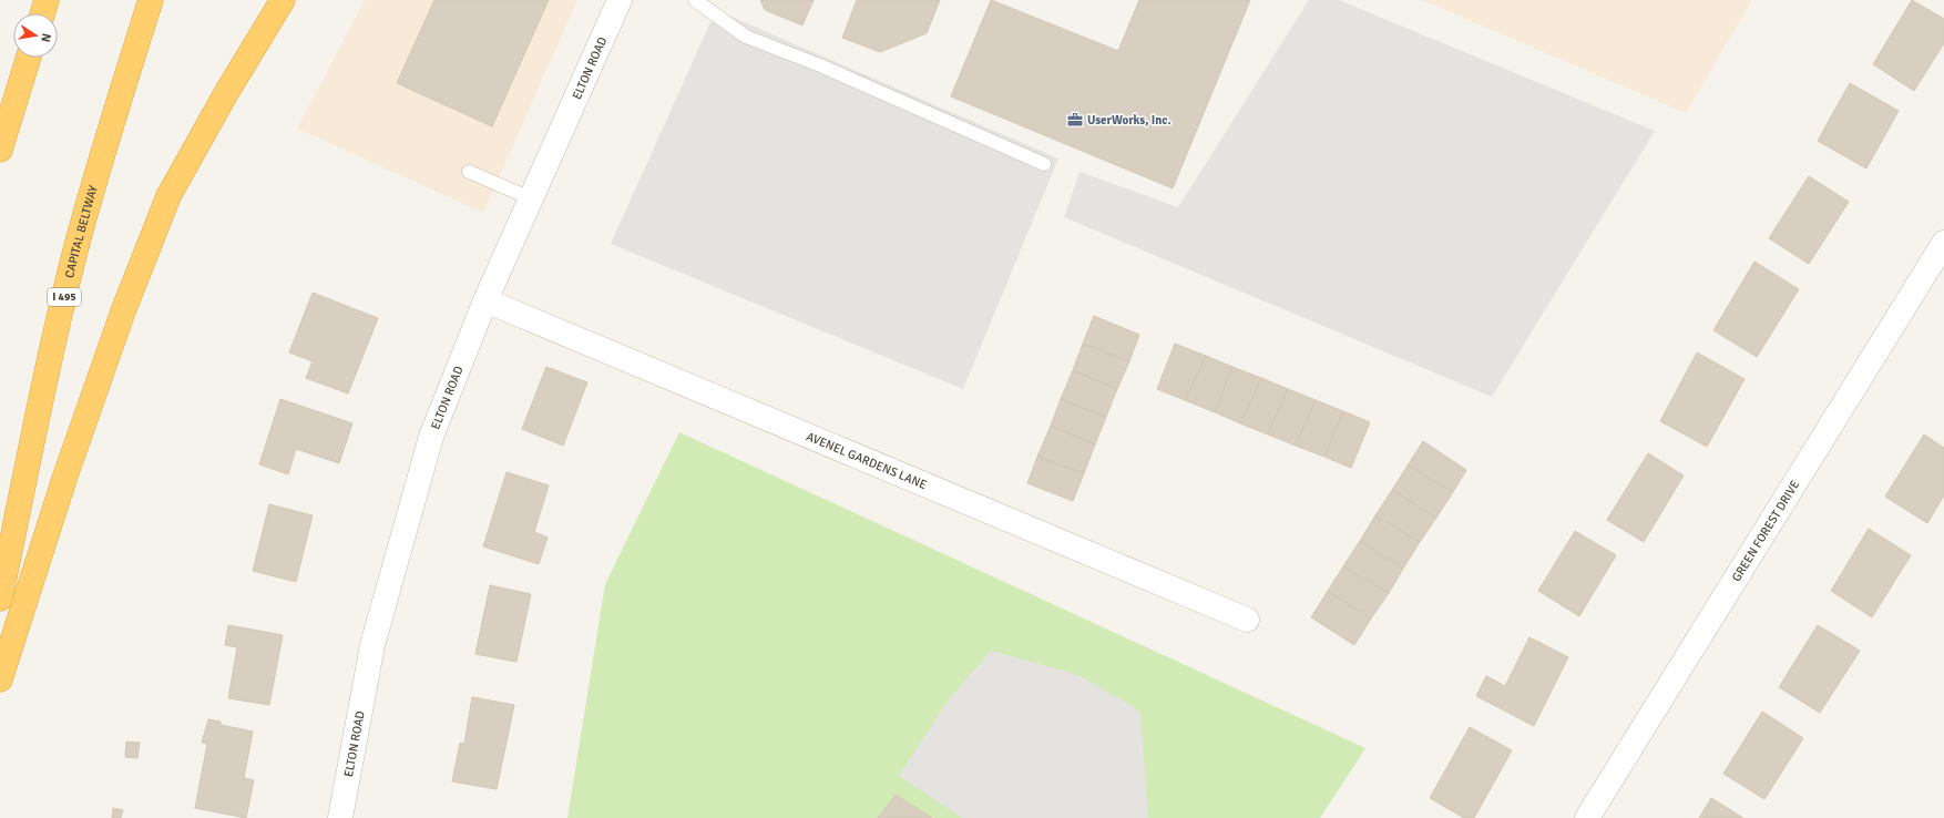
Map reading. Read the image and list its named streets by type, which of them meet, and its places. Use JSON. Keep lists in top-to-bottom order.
{
  "streets": {
    "highway": ["CAPITAL BELTWAY", "I 495"],
    "street": ["ELTON ROAD", "AVENEL GARDENS LANE", "GREEN FOREST DRIVE"]
  },
  "crossings": [
    ["ELTON ROAD", "AVENEL GARDENS LANE"]
  ],
  "places": {
    "office": ["UserWorks, Inc."]
  },
  "north": "right"
}
